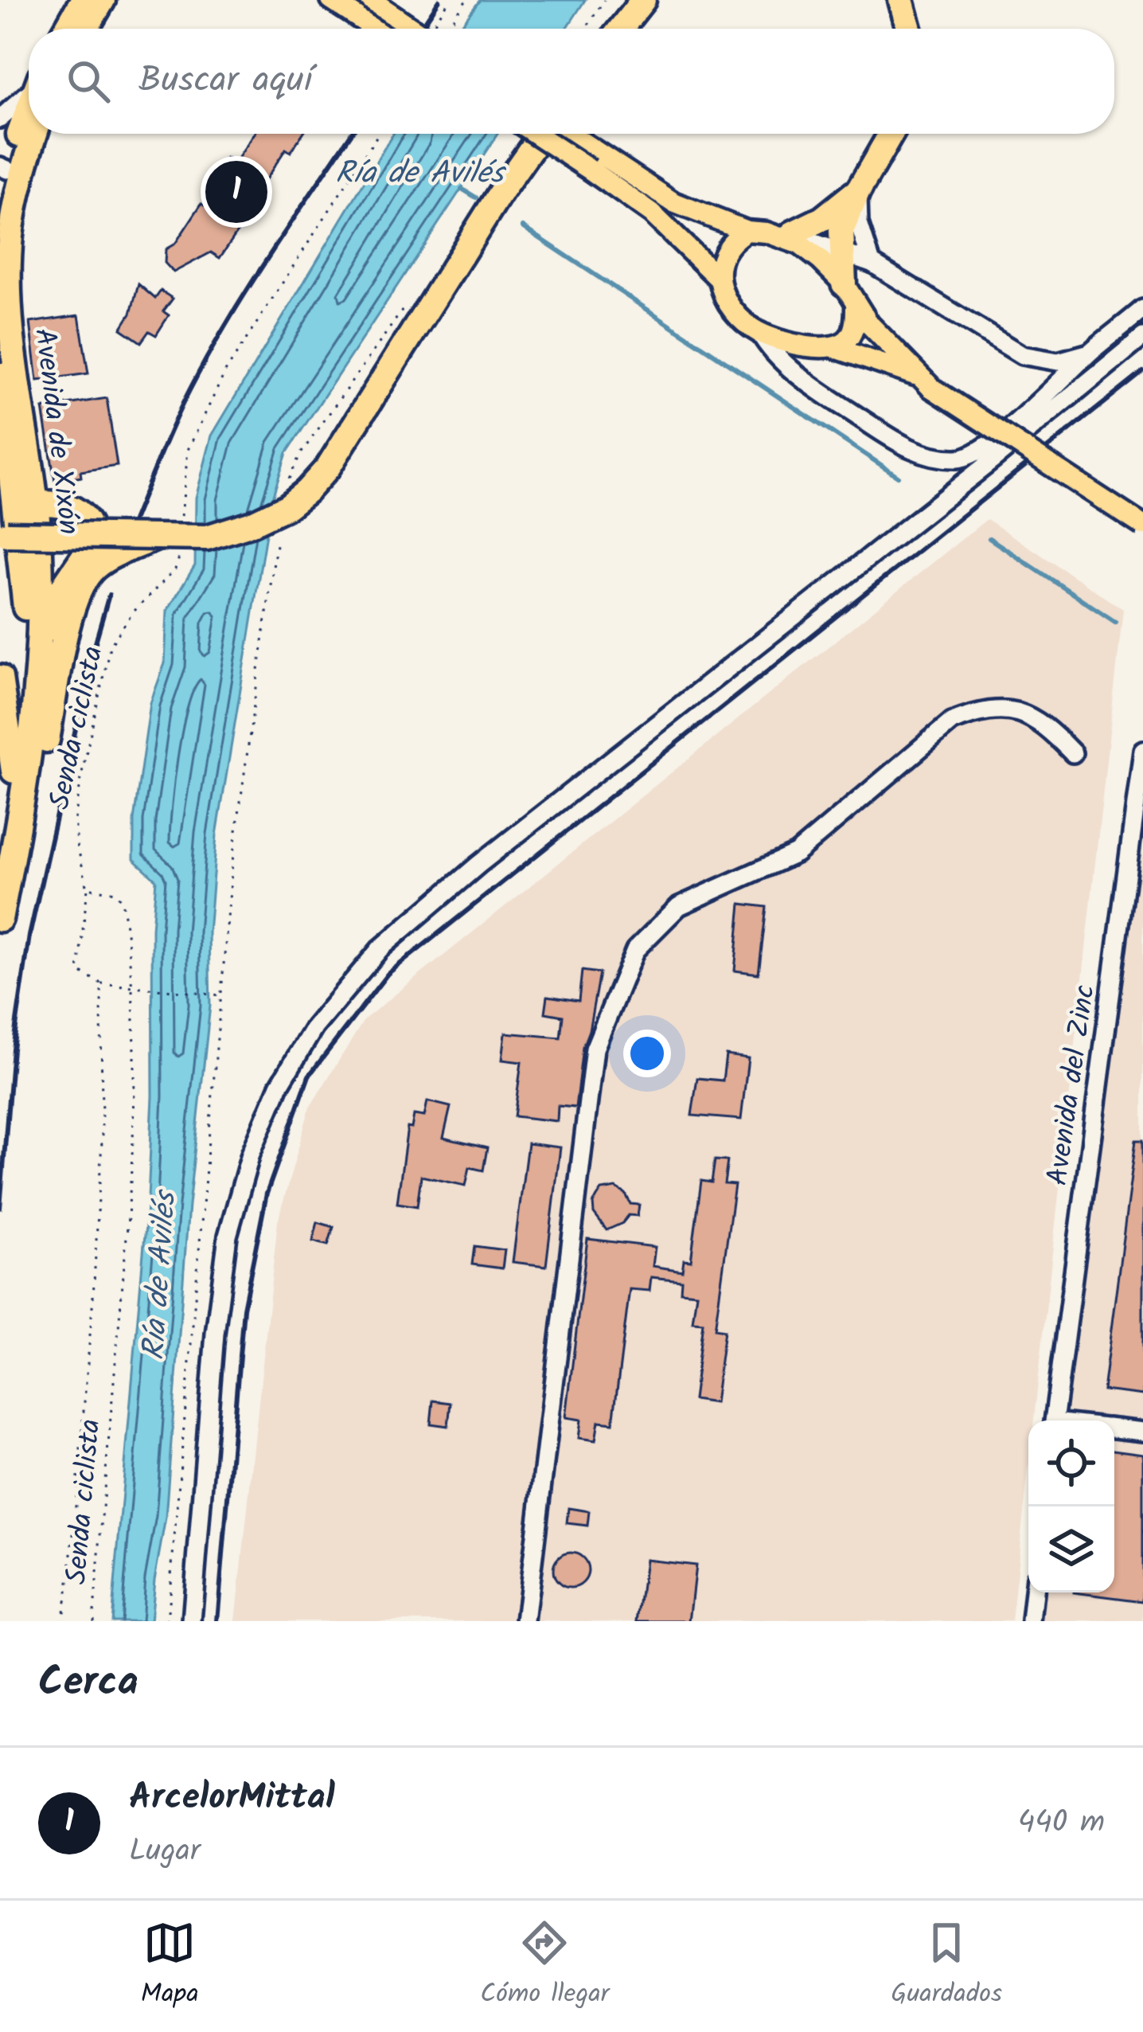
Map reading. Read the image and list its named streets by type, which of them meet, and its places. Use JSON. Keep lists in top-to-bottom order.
{
  "streets": {
    "highway": ["Avenida de Xixón"],
    "street": ["Avenida del Zinc"],
    "path": ["Senda ciclista"]
  },
  "water": ["Ría de Avilés"],
  "page": {
    "search": "Buscar aquí",
    "pins": "1",
    "heading": "Cerca",
    "list": [
      {
        "mark": "1",
        "name": "ArcelorMittal",
        "note": "Lugar",
        "value": "440 m"
      }
    ],
    "nav": ["Mapa", "Cómo llegar", "Guardados"]
  }
}
